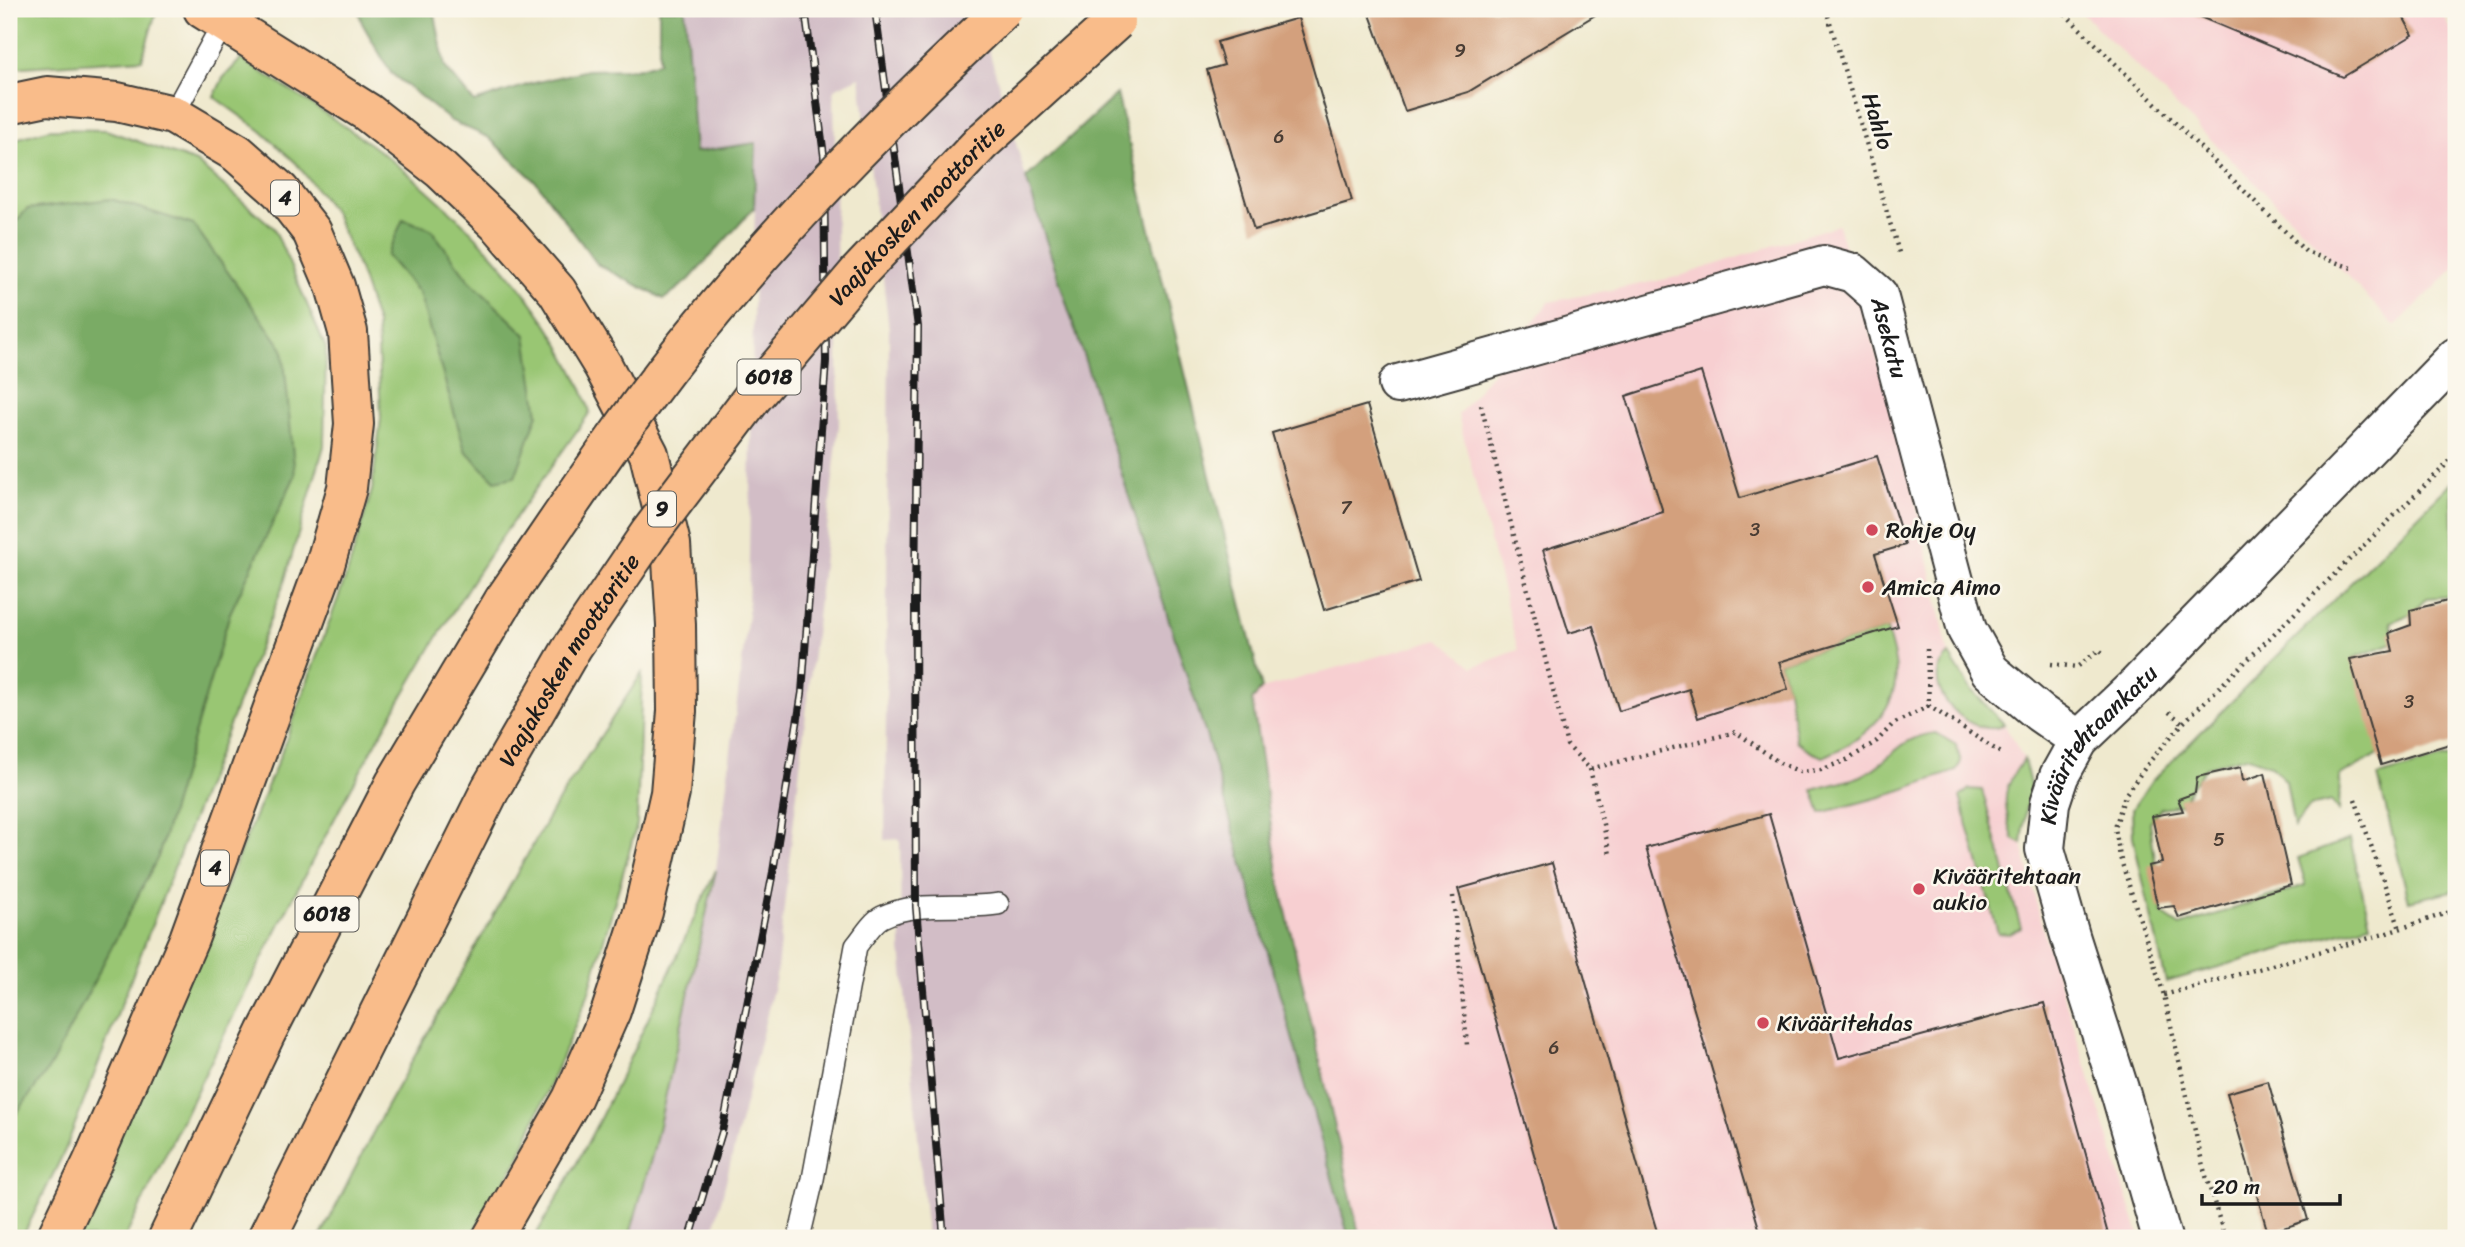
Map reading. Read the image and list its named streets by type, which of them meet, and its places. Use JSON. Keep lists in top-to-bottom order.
{
  "streets": {
    "highway": [
      "4",
      "Vaajakosken moottoritie",
      "6018",
      "9"
    ],
    "street": ["Asekatu", "Kivääritehtaankatu"],
    "path": ["Hahlo"]
  },
  "crossings": [
    ["Asekatu", "Kivääritehtaankatu"]
  ],
  "places": [
    "Rohje Oy",
    "Amica Aimo",
    "Kivääritehtaan aukio",
    "Kivääritehdas"
  ],
  "house_numbers": [
    "9",
    "6",
    "7",
    "3",
    "3",
    "5",
    "6"
  ],
  "scale_bar": "20 m"
}
